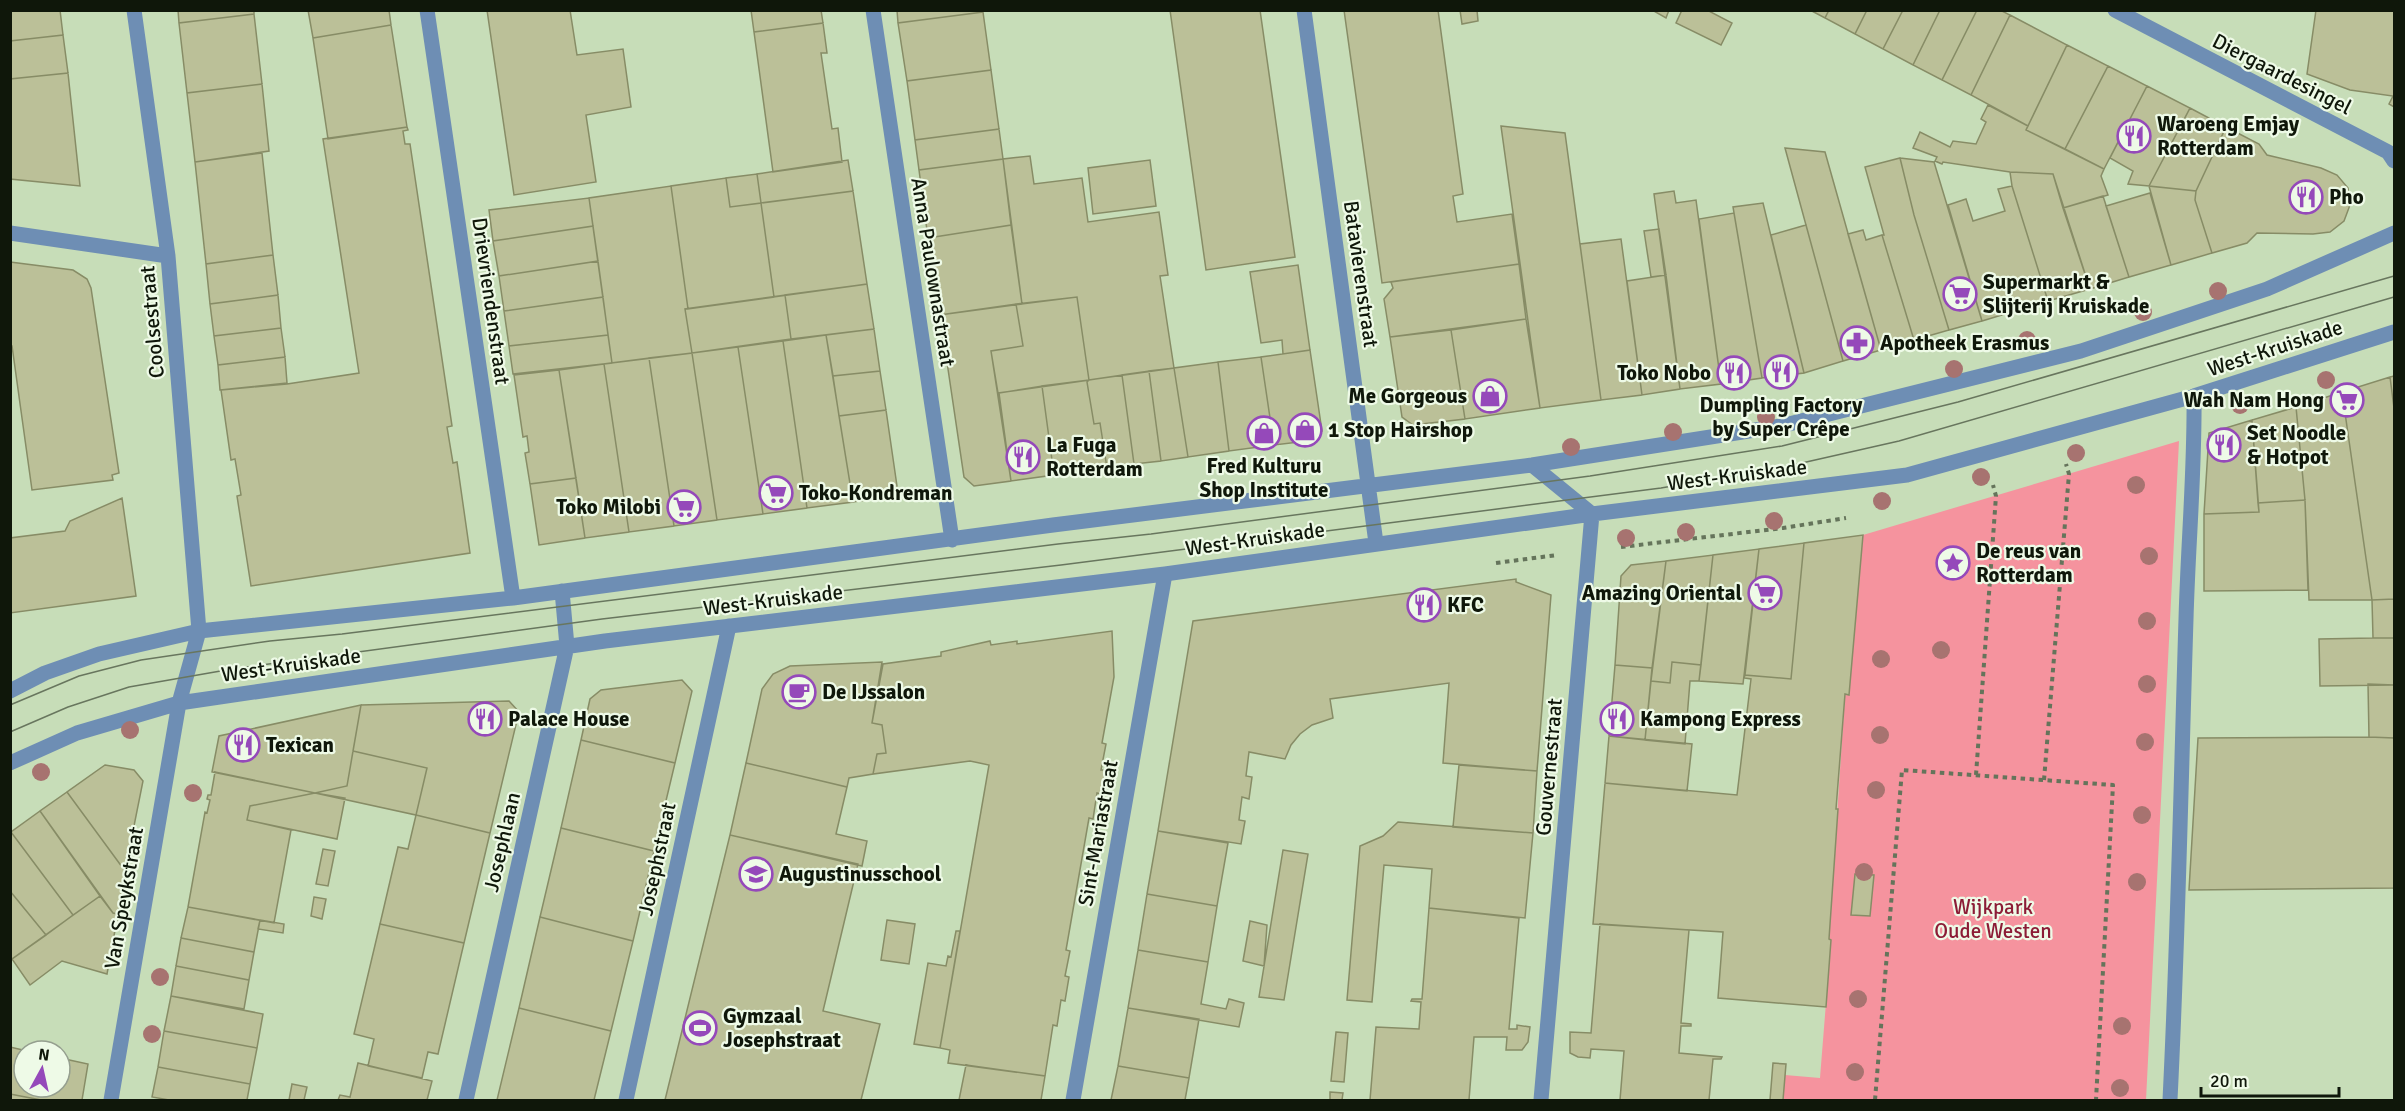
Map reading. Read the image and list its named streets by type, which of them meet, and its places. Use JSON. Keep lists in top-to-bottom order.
{
  "streets": {
    "street": [
      "Diergaardesingel",
      "Anna Paulownastraat",
      "Batavierenstraat",
      "Drievriendenstraat",
      "Coolsestraat",
      "West-Kruiskade",
      "Gouvernestraat",
      "Sint-Mariastraat",
      "Josephlaan",
      "Josephstraat",
      "Van Speykstraat"
    ]
  },
  "crossings": [
    ["Anna Paulownastraat", "West-Kruiskade"],
    ["Batavierenstraat", "West-Kruiskade"],
    ["Drievriendenstraat", "West-Kruiskade"],
    ["Coolsestraat", "West-Kruiskade"],
    ["West-Kruiskade", "Gouvernestraat"],
    ["West-Kruiskade", "Sint-Mariastraat"],
    ["West-Kruiskade", "Josephlaan"],
    ["West-Kruiskade", "Josephstraat"],
    ["West-Kruiskade", "Van Speykstraat"]
  ],
  "parks": ["Wijkpark Oude Westen"],
  "places": {
    "restaurant": [
      "Waroeng Emjay Rotterdam",
      "Pho",
      "Dumpling Factory by Super Crêpe",
      "Toko Nobo",
      "Set Noodle & Hotpot",
      "La Fuga Rotterdam",
      "KFC",
      "Palace House",
      "Kampong Express",
      "Texican"
    ],
    "supermarket": [
      "Supermarkt & Slijterij Kruiskade",
      "Wah Nam Hong",
      "Toko-Kondreman",
      "Toko Milobi",
      "Amazing Oriental"
    ],
    "pharmacy": ["Apotheek Erasmus"],
    "shop": ["Me Gorgeous", "1 Stop Hairshop", "Fred Kulturu Shop Institute"],
    "place": ["De reus van Rotterdam"],
    "cafe": ["De IJssalon"],
    "school or university": ["Augustinusschool"],
    "sports": ["Gymzaal Josephstraat"]
  },
  "scale_bar": "20 m",
  "north": "top"
}
